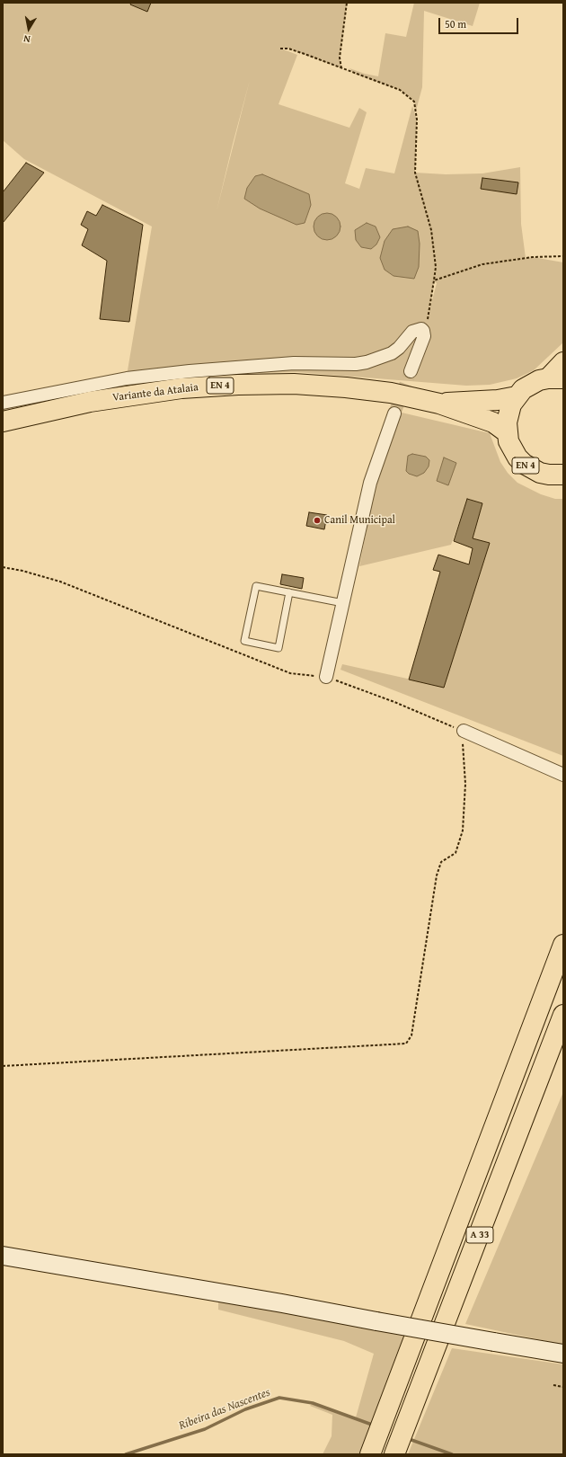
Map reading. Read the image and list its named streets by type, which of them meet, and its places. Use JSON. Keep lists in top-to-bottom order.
{
  "streets": {
    "main road": ["EN 4", "Variante da Atalaia", "A 33"]
  },
  "crossings": [
    ["EN 4", "Variante da Atalaia"]
  ],
  "water": ["Ribeira das Nascentes"],
  "places": ["Canil Municipal"],
  "scale_bar": "50 m",
  "north": "bottom"
}
